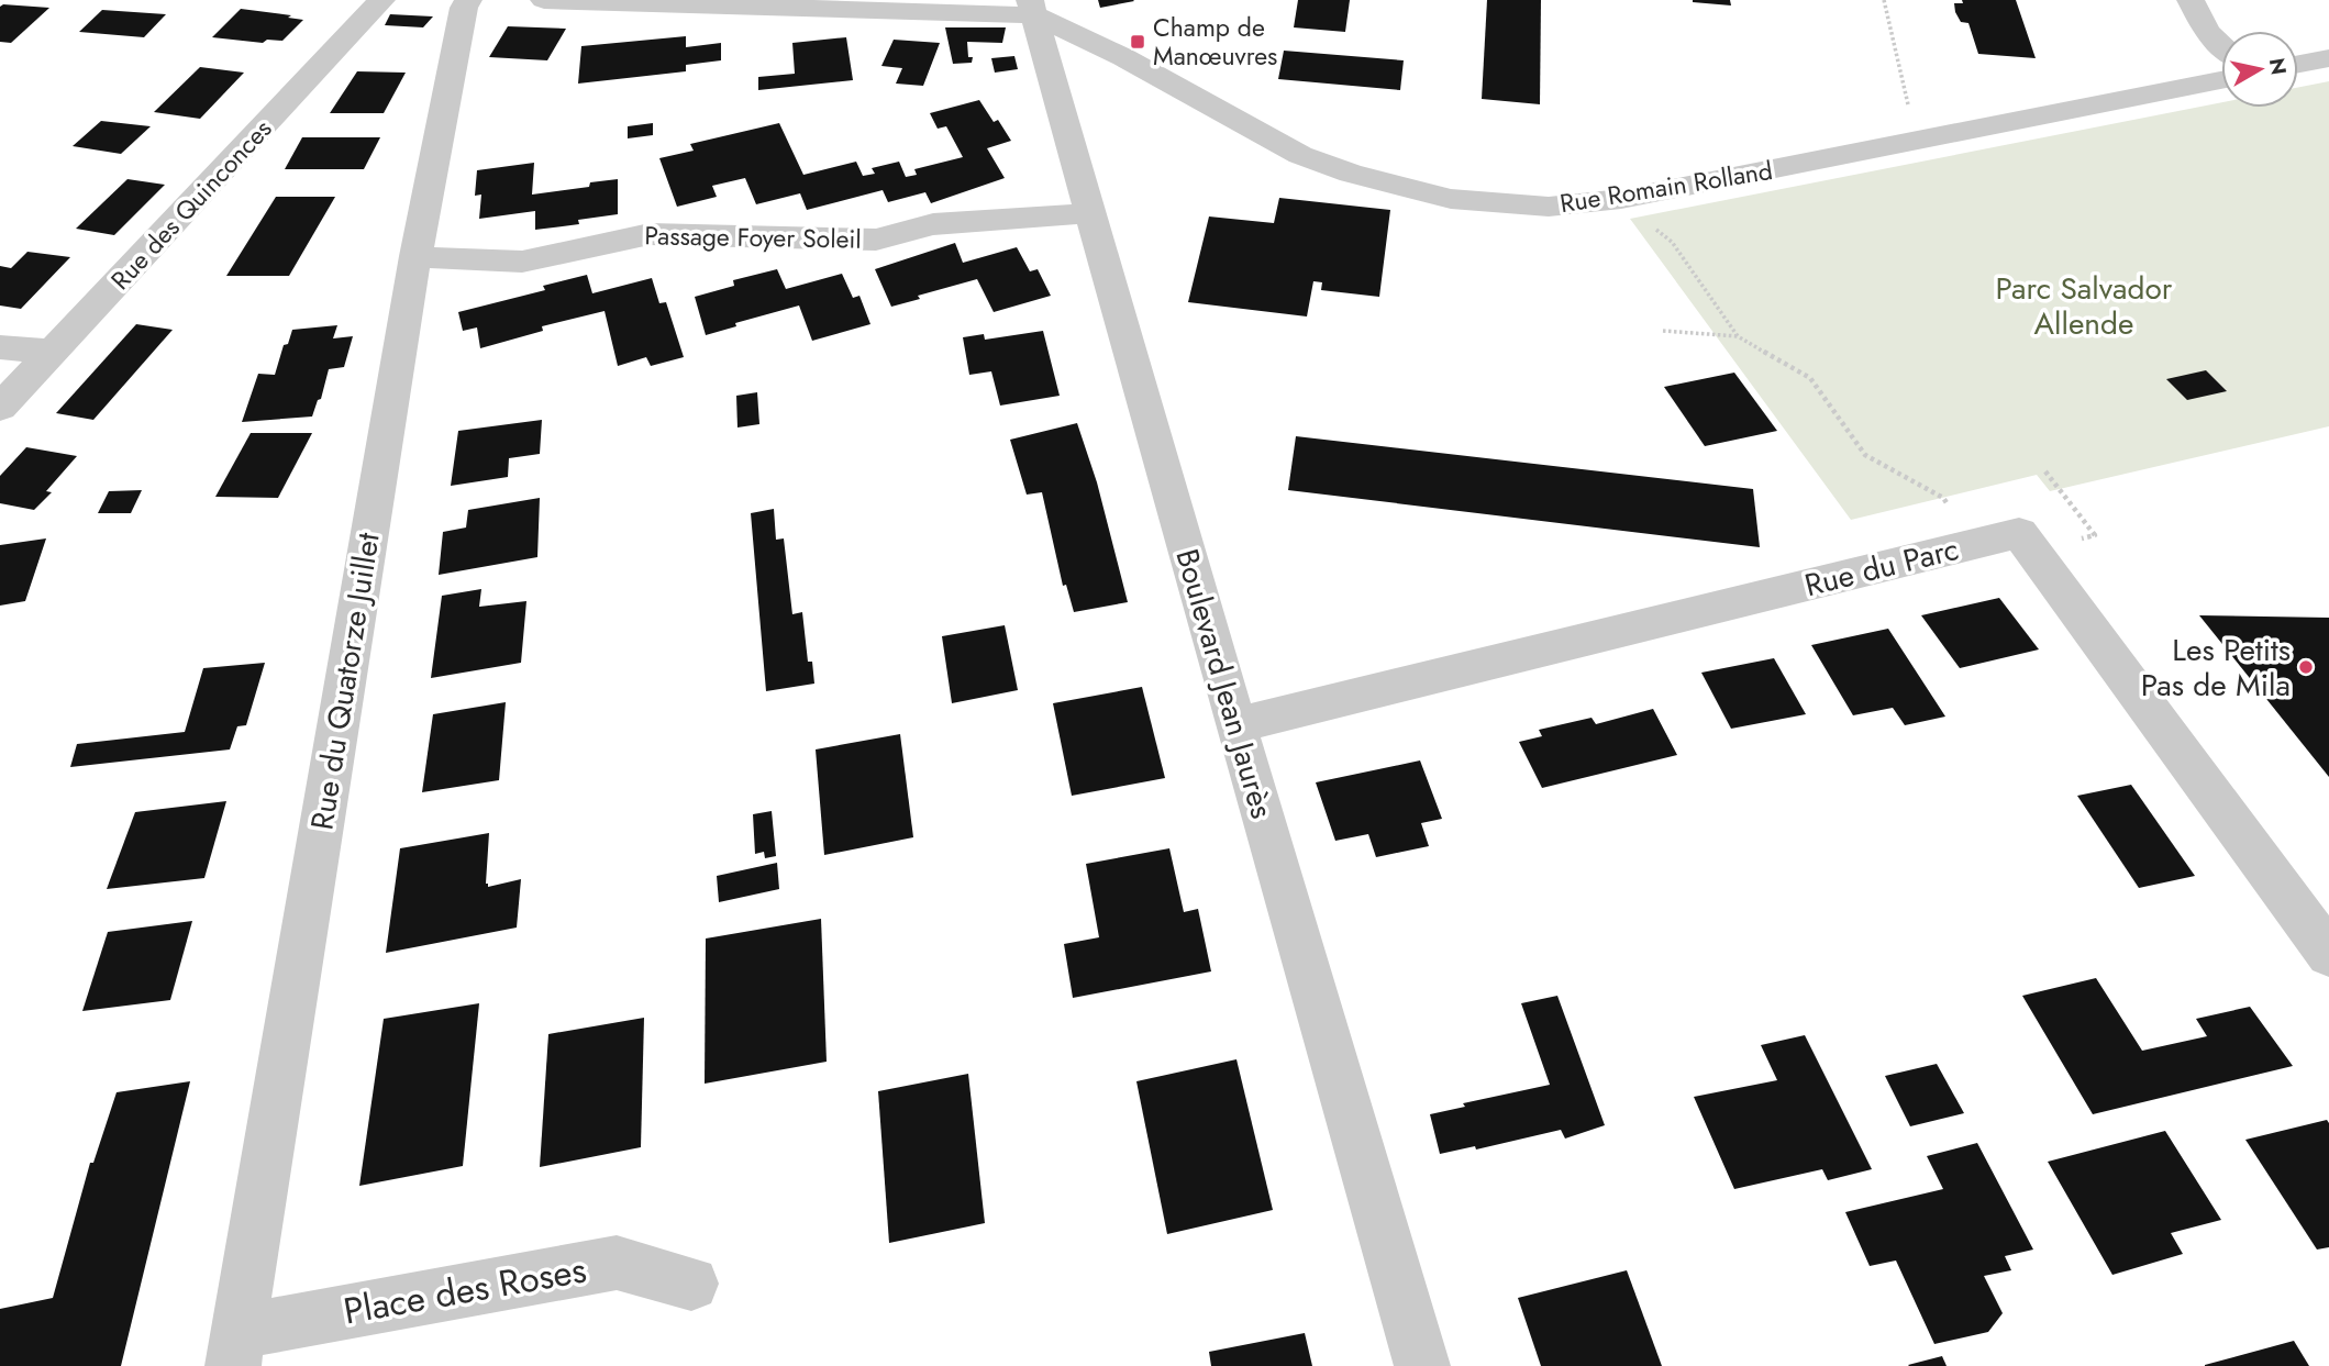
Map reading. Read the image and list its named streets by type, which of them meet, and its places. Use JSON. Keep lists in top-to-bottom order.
{
  "streets": {
    "street": [
      "Rue Romain Rolland",
      "Rue des Quinconces",
      "Passage Foyer Soleil",
      "Rue du Parc",
      "Rue du Quatorze Juillet",
      "Boulevard Jean Jaurès",
      "Place des Roses"
    ]
  },
  "crossings": [
    ["Rue Romain Rolland", "Boulevard Jean Jaurès"],
    ["Passage Foyer Soleil", "Rue du Quatorze Juillet"],
    ["Passage Foyer Soleil", "Boulevard Jean Jaurès"],
    ["Rue du Parc", "Boulevard Jean Jaurès"],
    ["Rue du Quatorze Juillet", "Place des Roses"]
  ],
  "parks": ["Parc Salvador Allende"],
  "places": {
    "transit": ["Champ de Manœuvres"],
    "other": ["Les Petits Pas de Mila"]
  },
  "north": "right"
}
